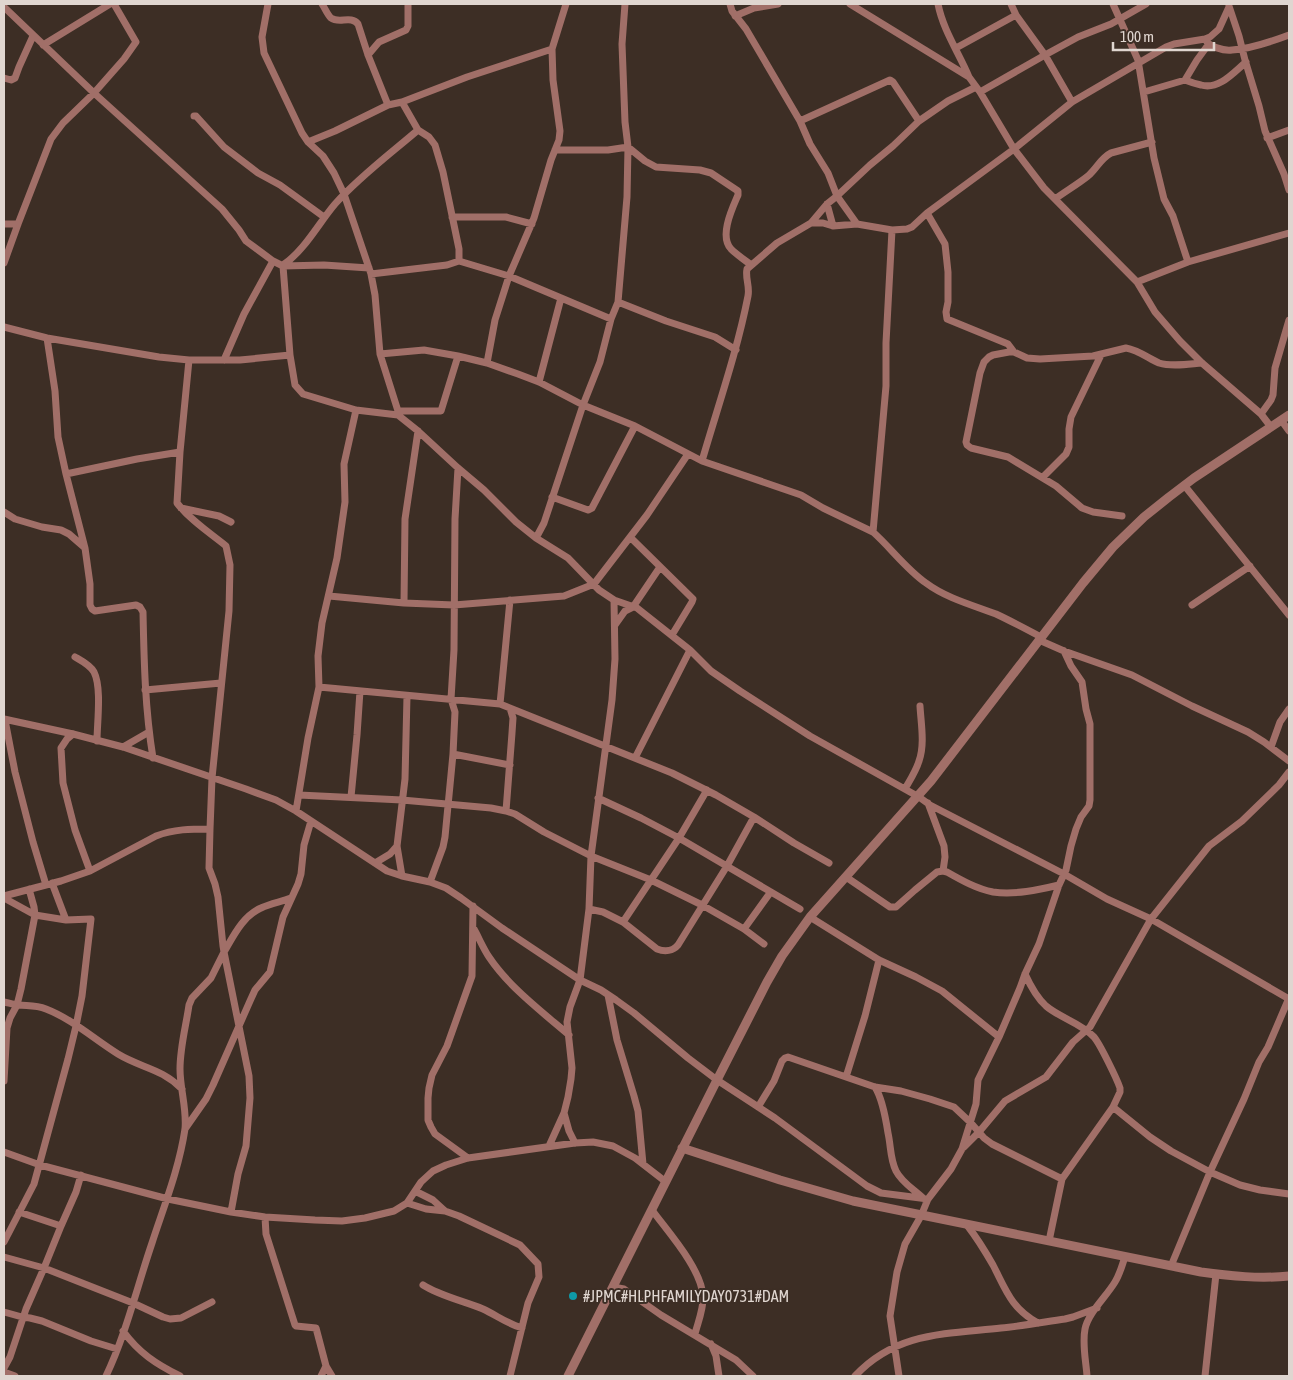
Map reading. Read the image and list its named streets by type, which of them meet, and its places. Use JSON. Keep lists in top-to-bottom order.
{
  "places": ["#JPMC#HLPHFAMILYDAY0731#DAM"],
  "scale_bar": "100 m"
}
